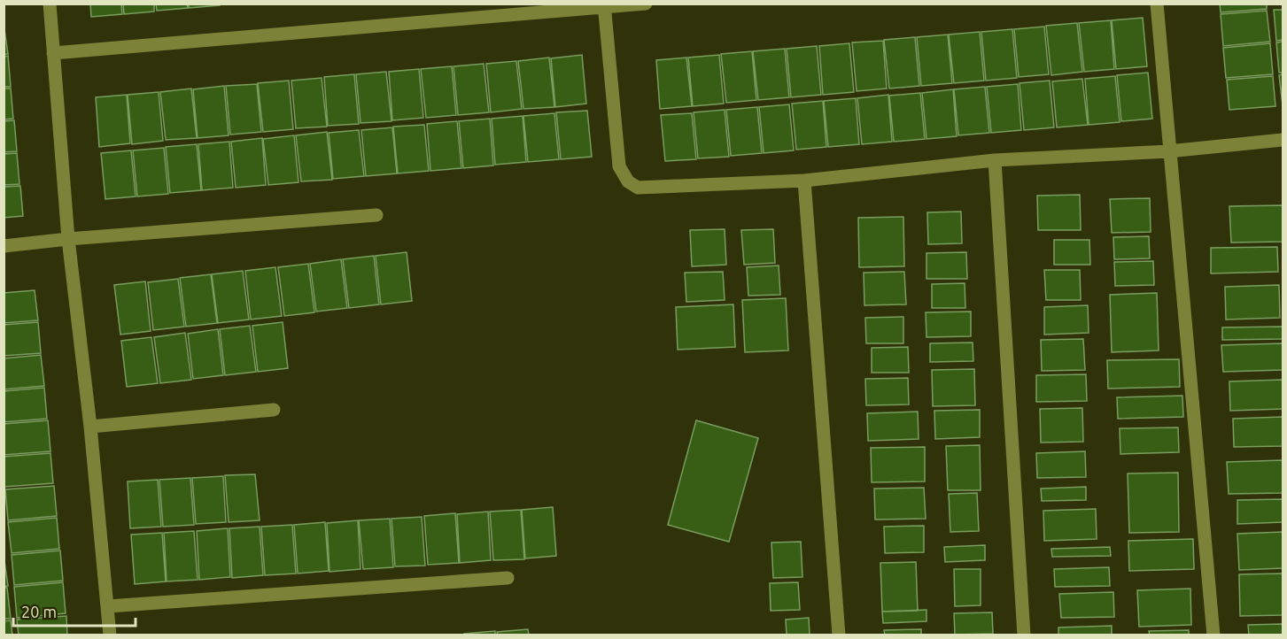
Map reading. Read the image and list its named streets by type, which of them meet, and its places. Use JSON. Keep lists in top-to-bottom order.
{
  "scale_bar": "20 m"
}
